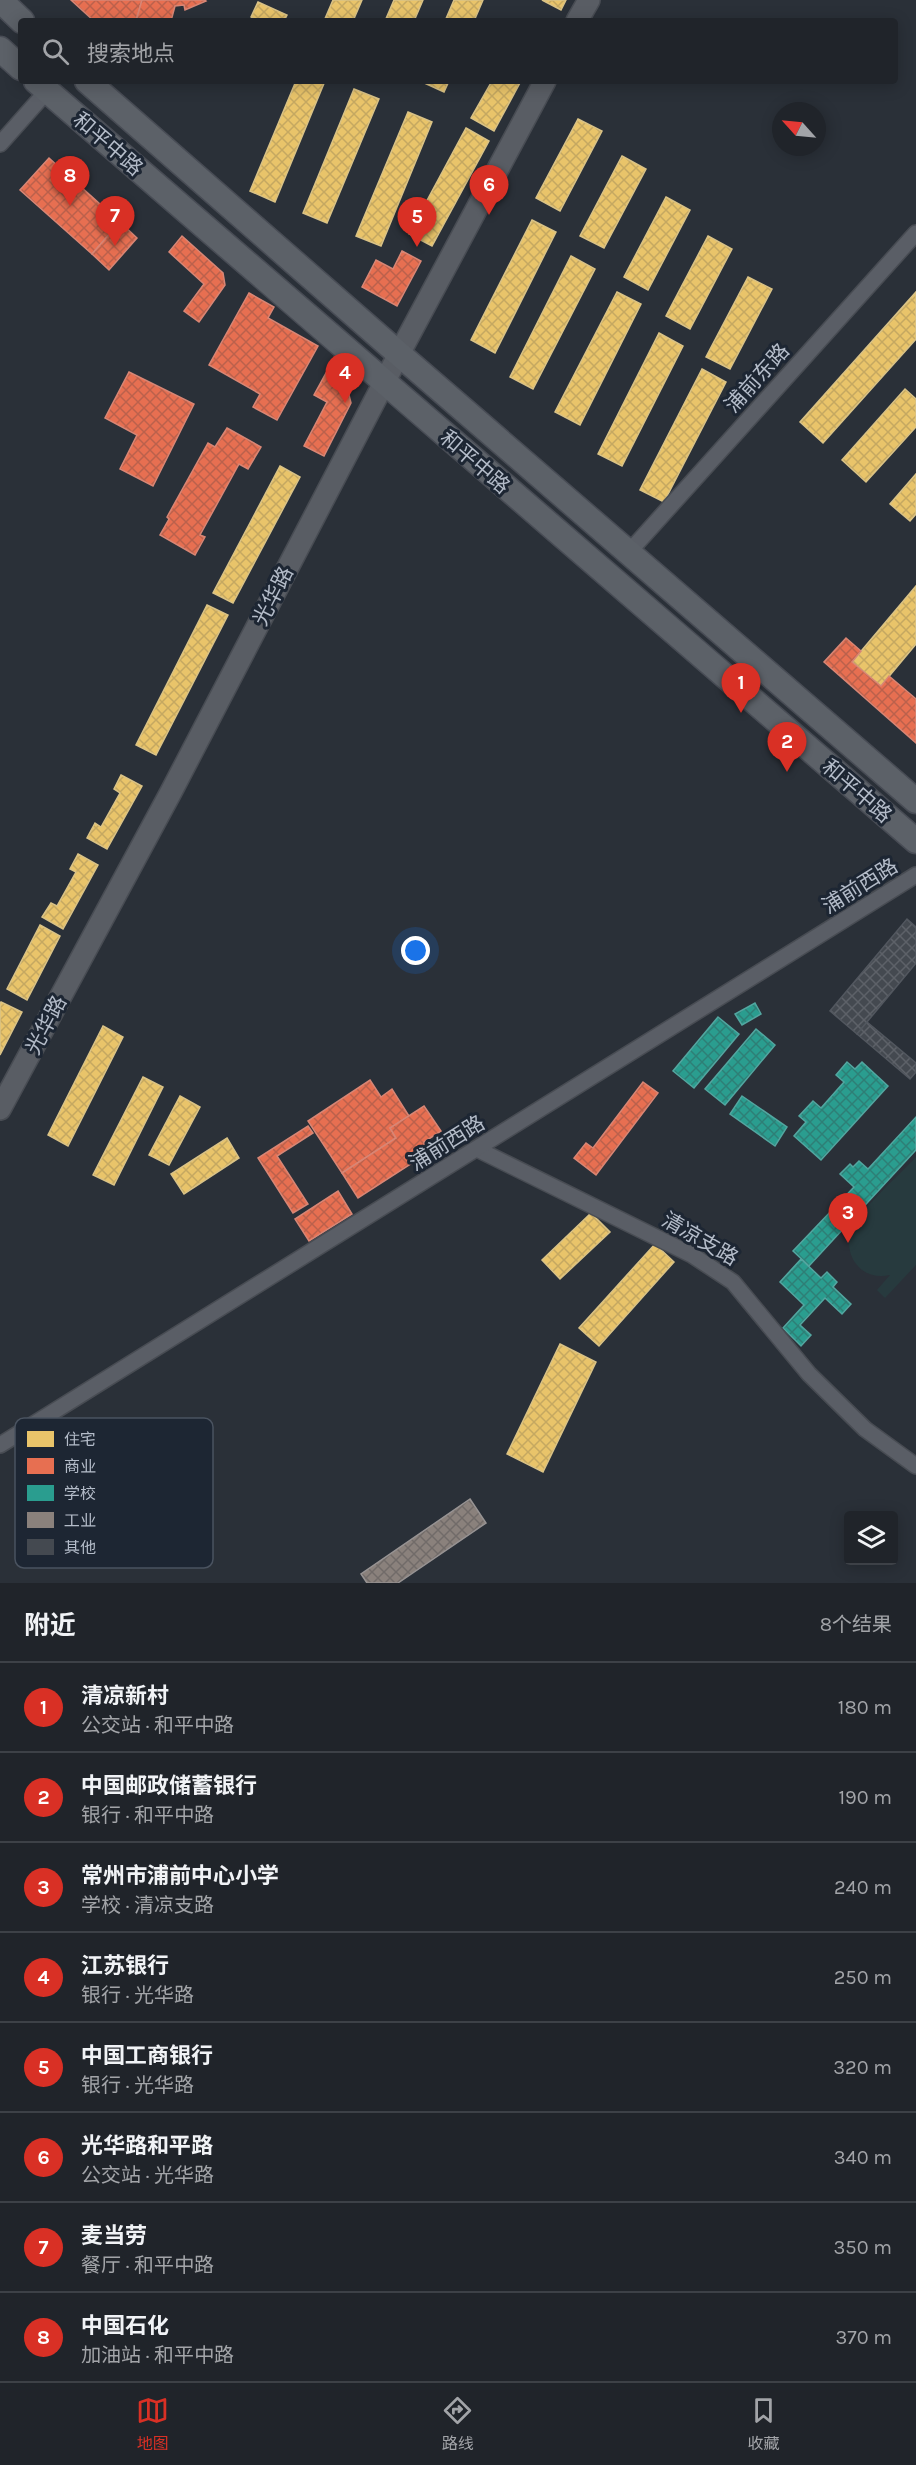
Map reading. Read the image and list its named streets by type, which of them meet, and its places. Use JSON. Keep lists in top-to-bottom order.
{
  "streets": {
    "main road": ["和平中路", "光华路"],
    "street": ["浦前东路", "浦前西路", "清凉支路"]
  },
  "crossings": [
    ["和平中路", "浦前东路"],
    ["和平中路", "光华路"],
    ["浦前西路", "清凉支路"]
  ],
  "legend": [
    "住宅",
    "商业",
    "学校",
    "工业",
    "其他"
  ],
  "north": "top left",
  "page": {
    "search": "搜索地点",
    "pins": [
      "8",
      "6",
      "7",
      "5",
      "4",
      "1",
      "2",
      "3"
    ],
    "heading": ["附近", "8个结果"],
    "list": [
      {
        "mark": "1",
        "name": "清凉新村",
        "note": "公交站 · 和平中路",
        "value": "180 m"
      },
      {
        "mark": "2",
        "name": "中国邮政储蓄银行",
        "note": "银行 · 和平中路",
        "value": "190 m"
      },
      {
        "mark": "3",
        "name": "常州市浦前中心小学",
        "note": "学校 · 清凉支路",
        "value": "240 m"
      },
      {
        "mark": "4",
        "name": "江苏银行",
        "note": "银行 · 光华路",
        "value": "250 m"
      },
      {
        "mark": "5",
        "name": "中国工商银行",
        "note": "银行 · 光华路",
        "value": "320 m"
      },
      {
        "mark": "6",
        "name": "光华路和平路",
        "note": "公交站 · 光华路",
        "value": "340 m"
      },
      {
        "mark": "7",
        "name": "麦当劳",
        "note": "餐厅 · 和平中路",
        "value": "350 m"
      },
      {
        "mark": "8",
        "name": "中国石化",
        "note": "加油站 · 和平中路",
        "value": "370 m"
      }
    ],
    "nav": ["地图", "路线", "收藏"]
  }
}
